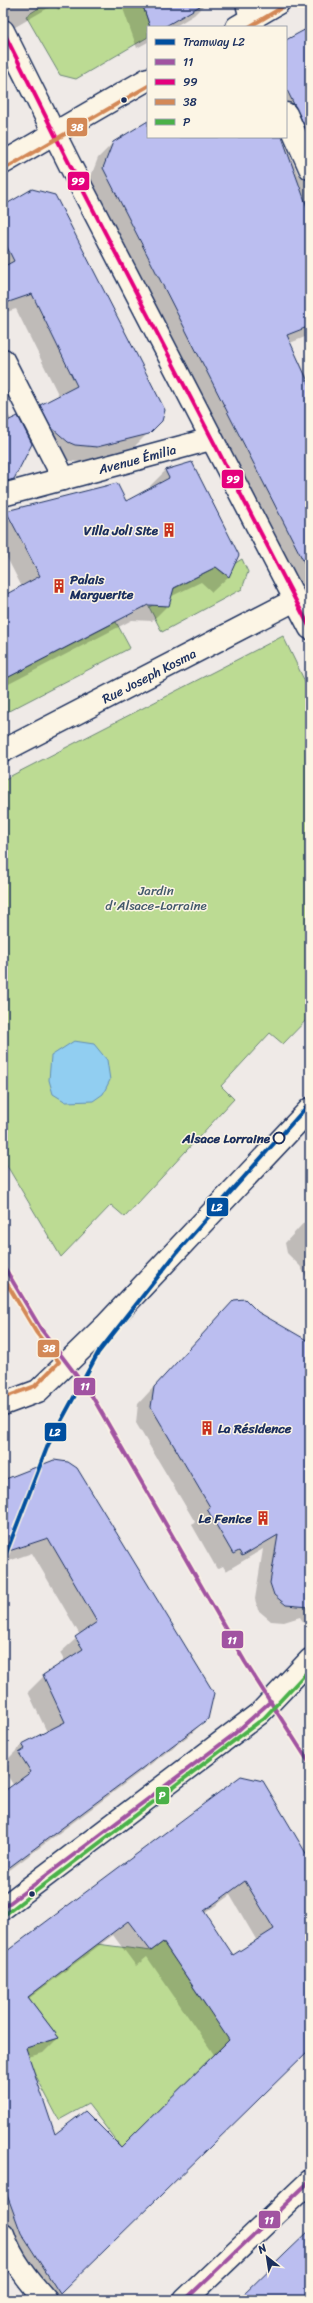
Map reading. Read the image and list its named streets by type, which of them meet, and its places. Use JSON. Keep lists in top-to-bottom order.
{
  "streets": {
    "street": ["Avenue Émilia", "Rue Joseph Kosma"]
  },
  "parks": ["Jardin d'Alsace-Lorraine"],
  "places": {
    "building": [
      "Villa Joli Site",
      "Palais Marguerite",
      "La Résidence",
      "Le Fenice"
    ],
    "other": ["Alsace Lorraine"]
  },
  "lines": [
    "transit line 38",
    "transit line 99",
    "tram line L2",
    "transit line 11",
    "transit line P"
  ],
  "legend": [
    "Tramway L2",
    "11",
    "99",
    "38",
    "P"
  ],
  "north": "top left"
}
